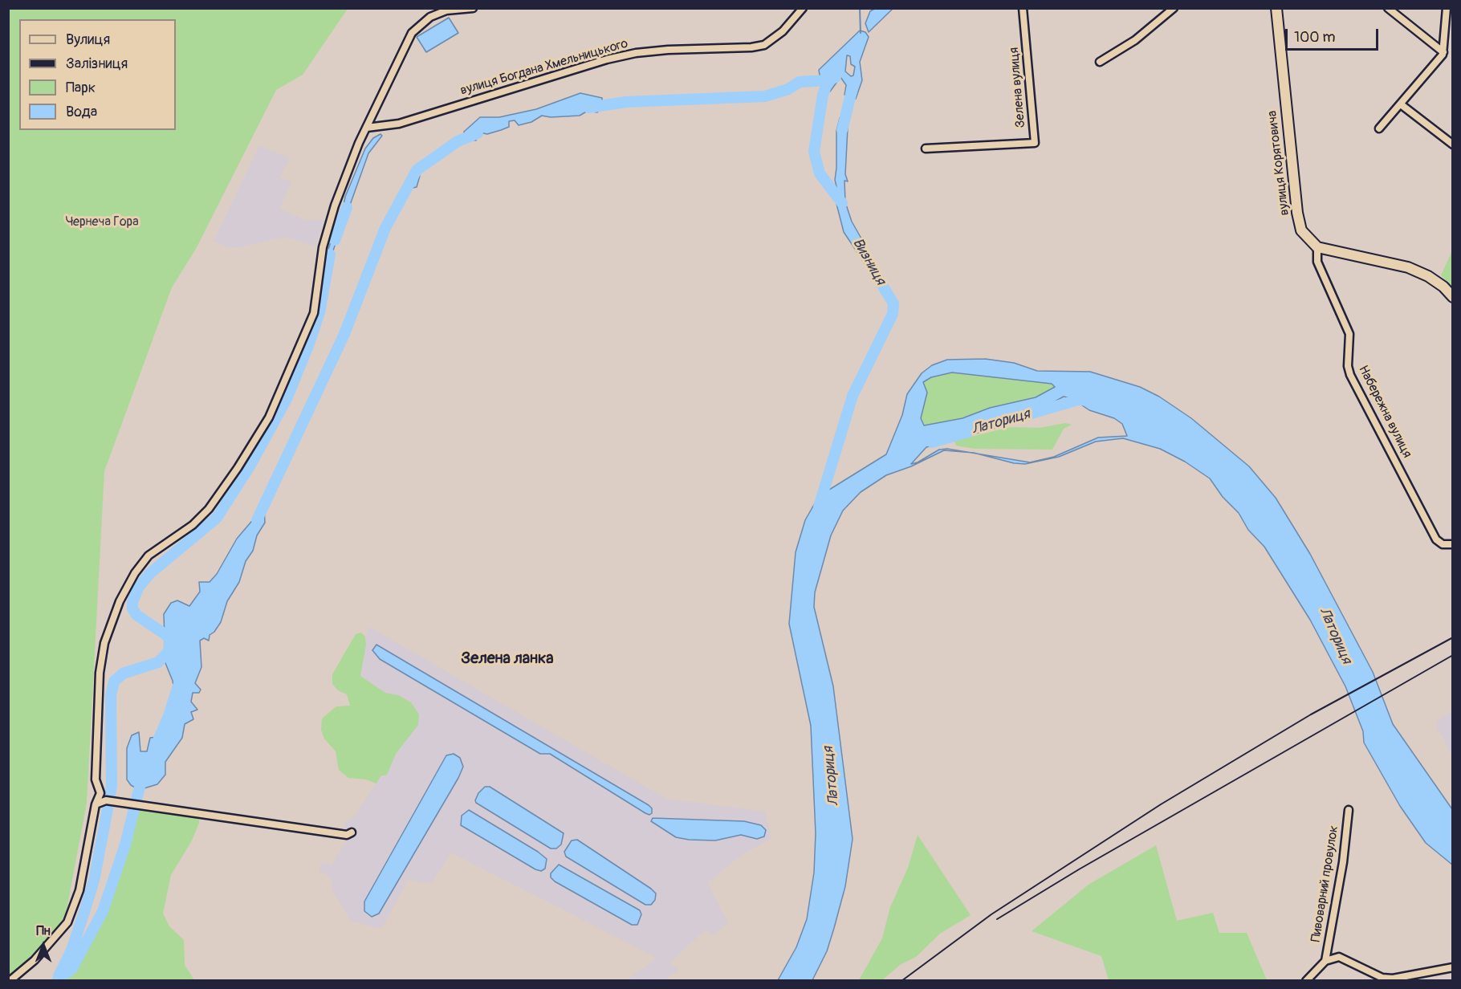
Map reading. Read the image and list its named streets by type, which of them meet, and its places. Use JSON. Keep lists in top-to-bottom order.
{
  "streets": {
    "main road": ["вулиця Корятовича"],
    "street": [
      "вулиця Богдана Хмельницького",
      "Зелена вулиця",
      "Набережна вулиця",
      "Пивоварний провулок"
    ]
  },
  "crossings": [
    ["вулиця Корятовича", "Набережна вулиця"]
  ],
  "districts": ["Зелена ланка"],
  "water": ["Визниця", "Латориця"],
  "parks": ["Чернеча Гора"],
  "legend": [
    "Вулиця",
    "Залізниця",
    "Парк",
    "Вода"
  ],
  "scale_bar": "100 m",
  "north": "top"
}
